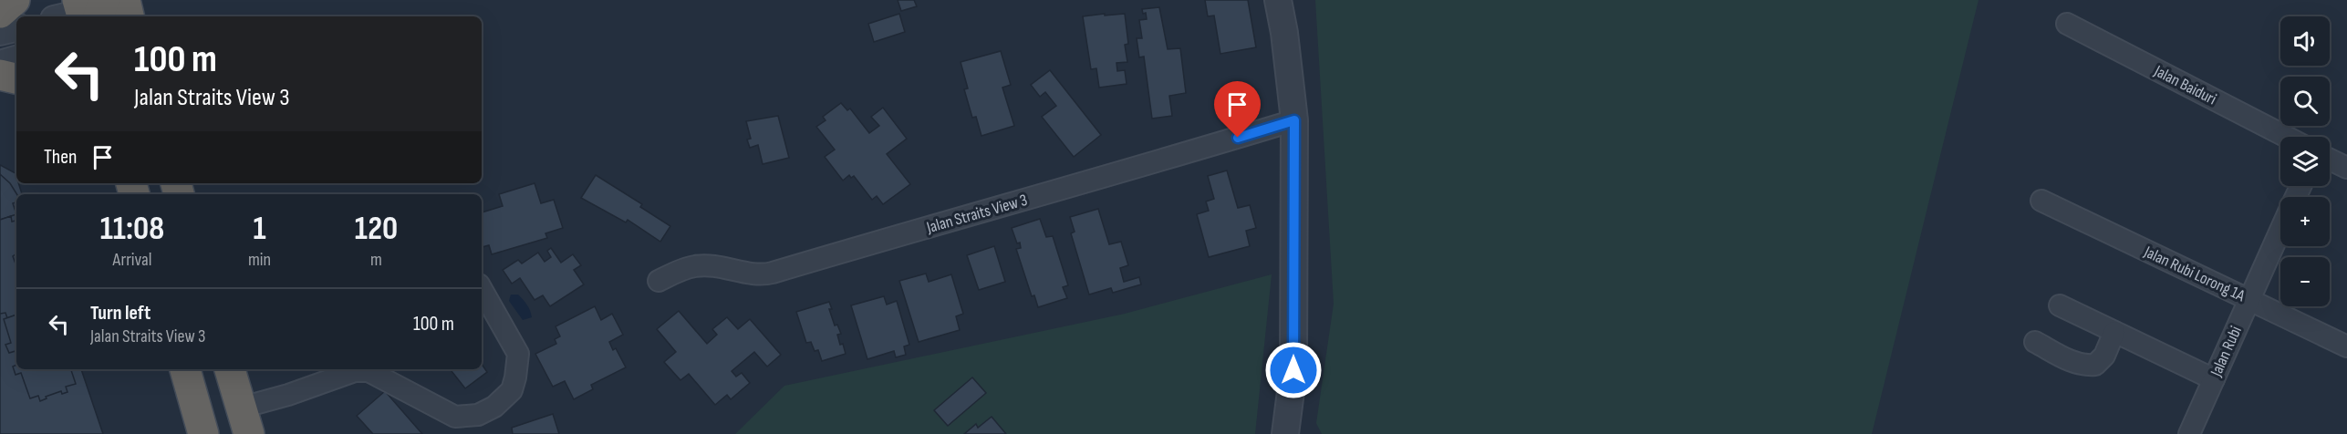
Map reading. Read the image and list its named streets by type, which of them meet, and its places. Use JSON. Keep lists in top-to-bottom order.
{
  "streets": {
    "street": [
      "Jalan Baiduri",
      "Jalan Straits View 3",
      "Jalan Rubi Lorong 1A",
      "Jalan Rubi"
    ]
  },
  "crossings": [
    ["Jalan Rubi Lorong 1A", "Jalan Rubi"]
  ],
  "page": {
    "map_buttons": ["+", "−"],
    "turn": ["100 m", "Jalan Straits View 3"],
    "then": "Then",
    "eta": [
      "11:08",
      "Arrival",
      "1",
      "min",
      "120",
      "m"
    ],
    "list": [
      {
        "name": "Turn left",
        "note": "Jalan Straits View 3",
        "value": "100 m"
      }
    ]
  }
}
